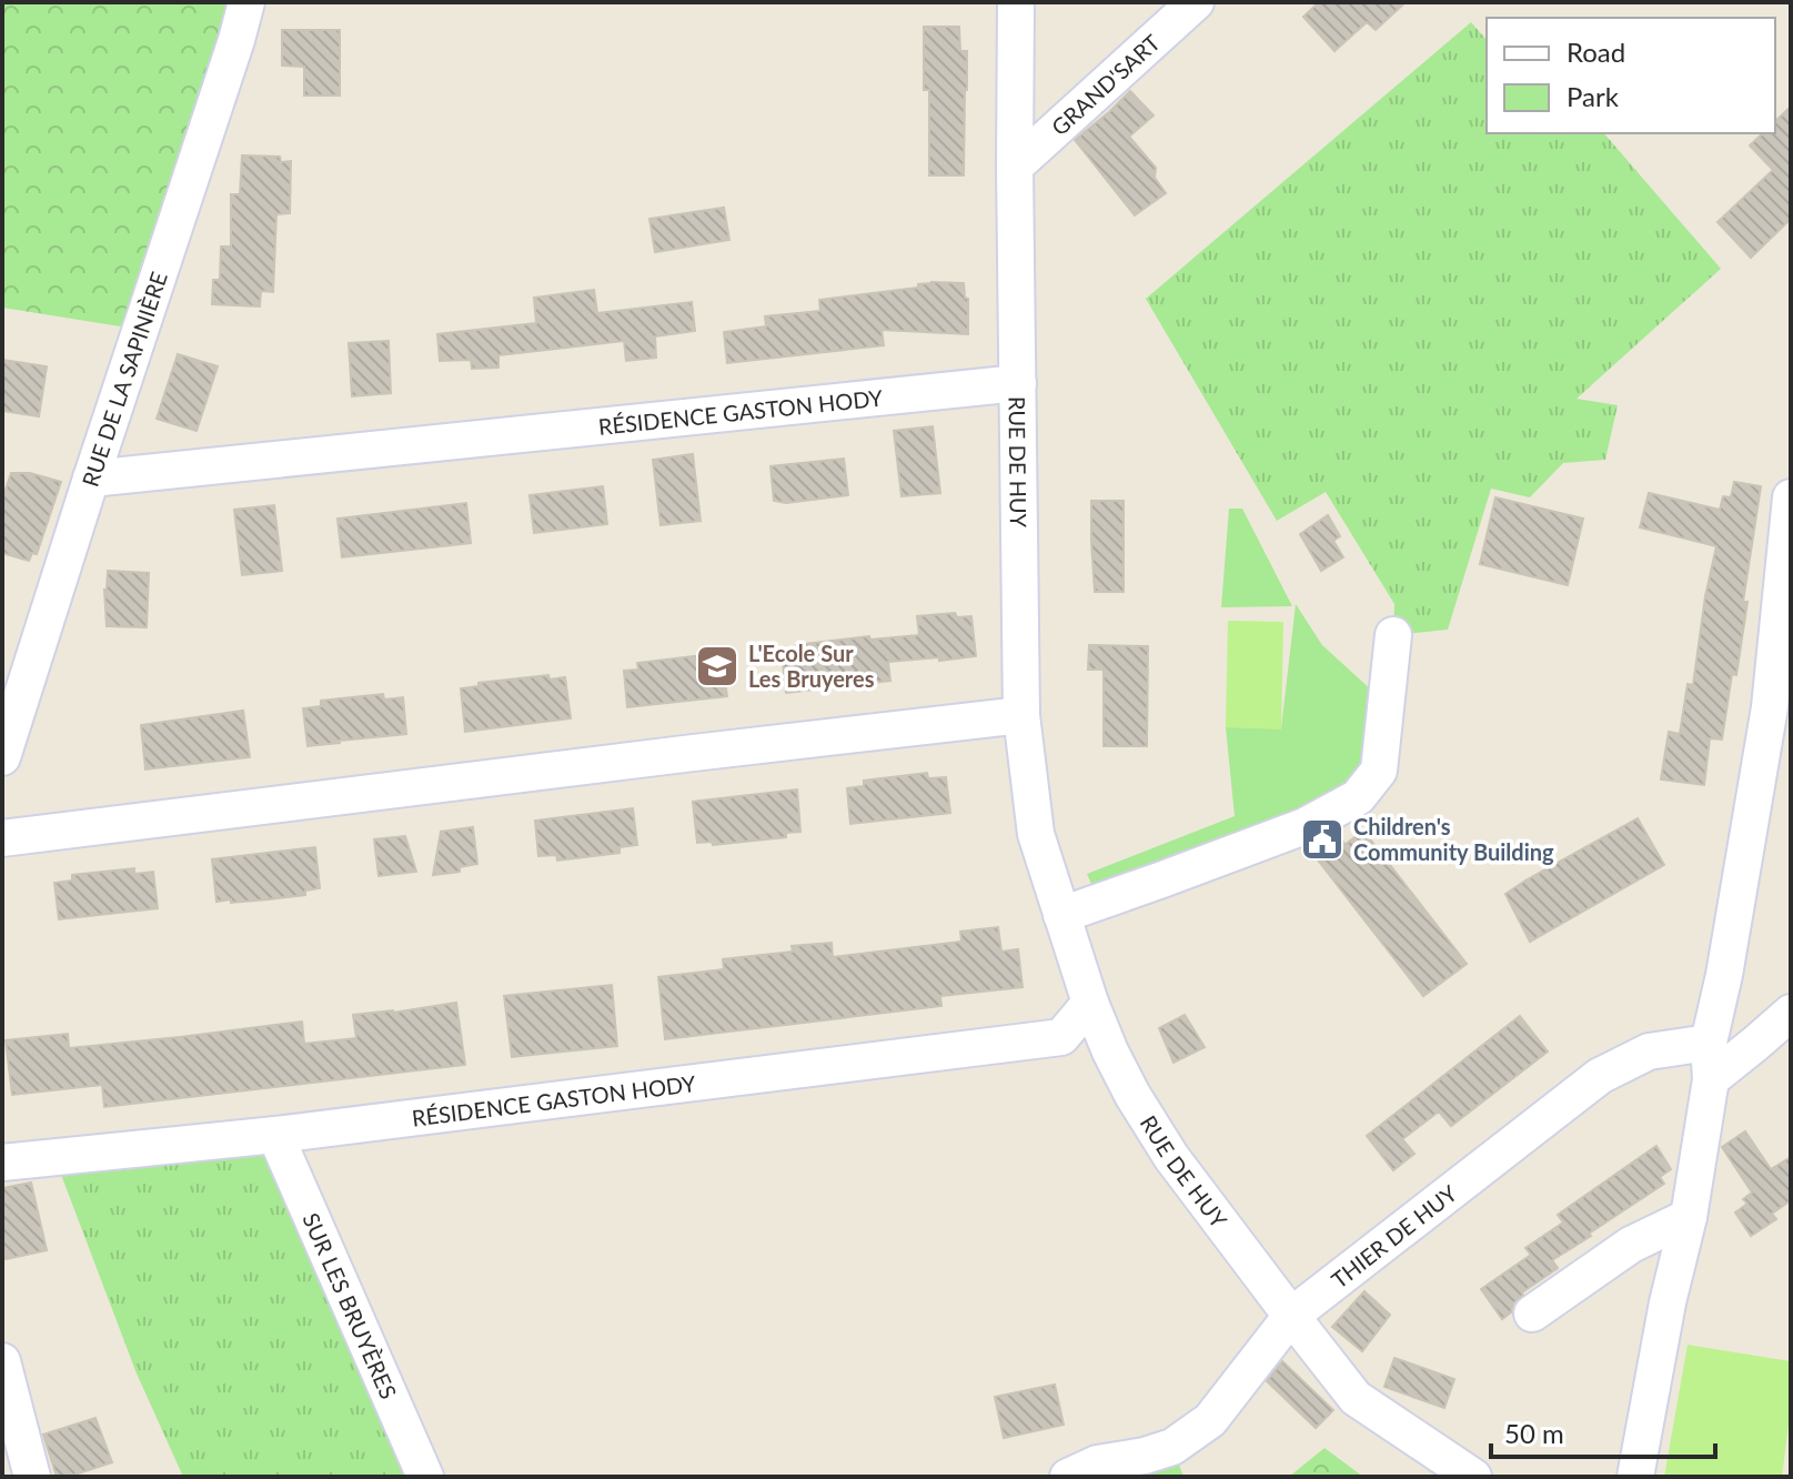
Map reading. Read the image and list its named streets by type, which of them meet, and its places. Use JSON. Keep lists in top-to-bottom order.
{
  "streets": {
    "street": [
      "GRAND'SART",
      "RUE DE LA SAPINIÈRE",
      "RÉSIDENCE GASTON HODY",
      "RUE DE HUY",
      "THIER DE HUY",
      "SUR LES BRUYÈRES"
    ]
  },
  "crossings": [
    ["GRAND'SART", "RUE DE HUY"],
    ["RUE DE LA SAPINIÈRE", "RÉSIDENCE GASTON HODY"],
    ["RÉSIDENCE GASTON HODY", "RUE DE HUY"],
    ["RÉSIDENCE GASTON HODY", "SUR LES BRUYÈRES"],
    ["RUE DE HUY", "THIER DE HUY"]
  ],
  "places": {
    "school or university": ["L'Ecole Sur Les Bruyeres"],
    "public building": ["Children's Community Building"]
  },
  "legend": ["Road", "Park"],
  "scale_bar": "50 m"
}
